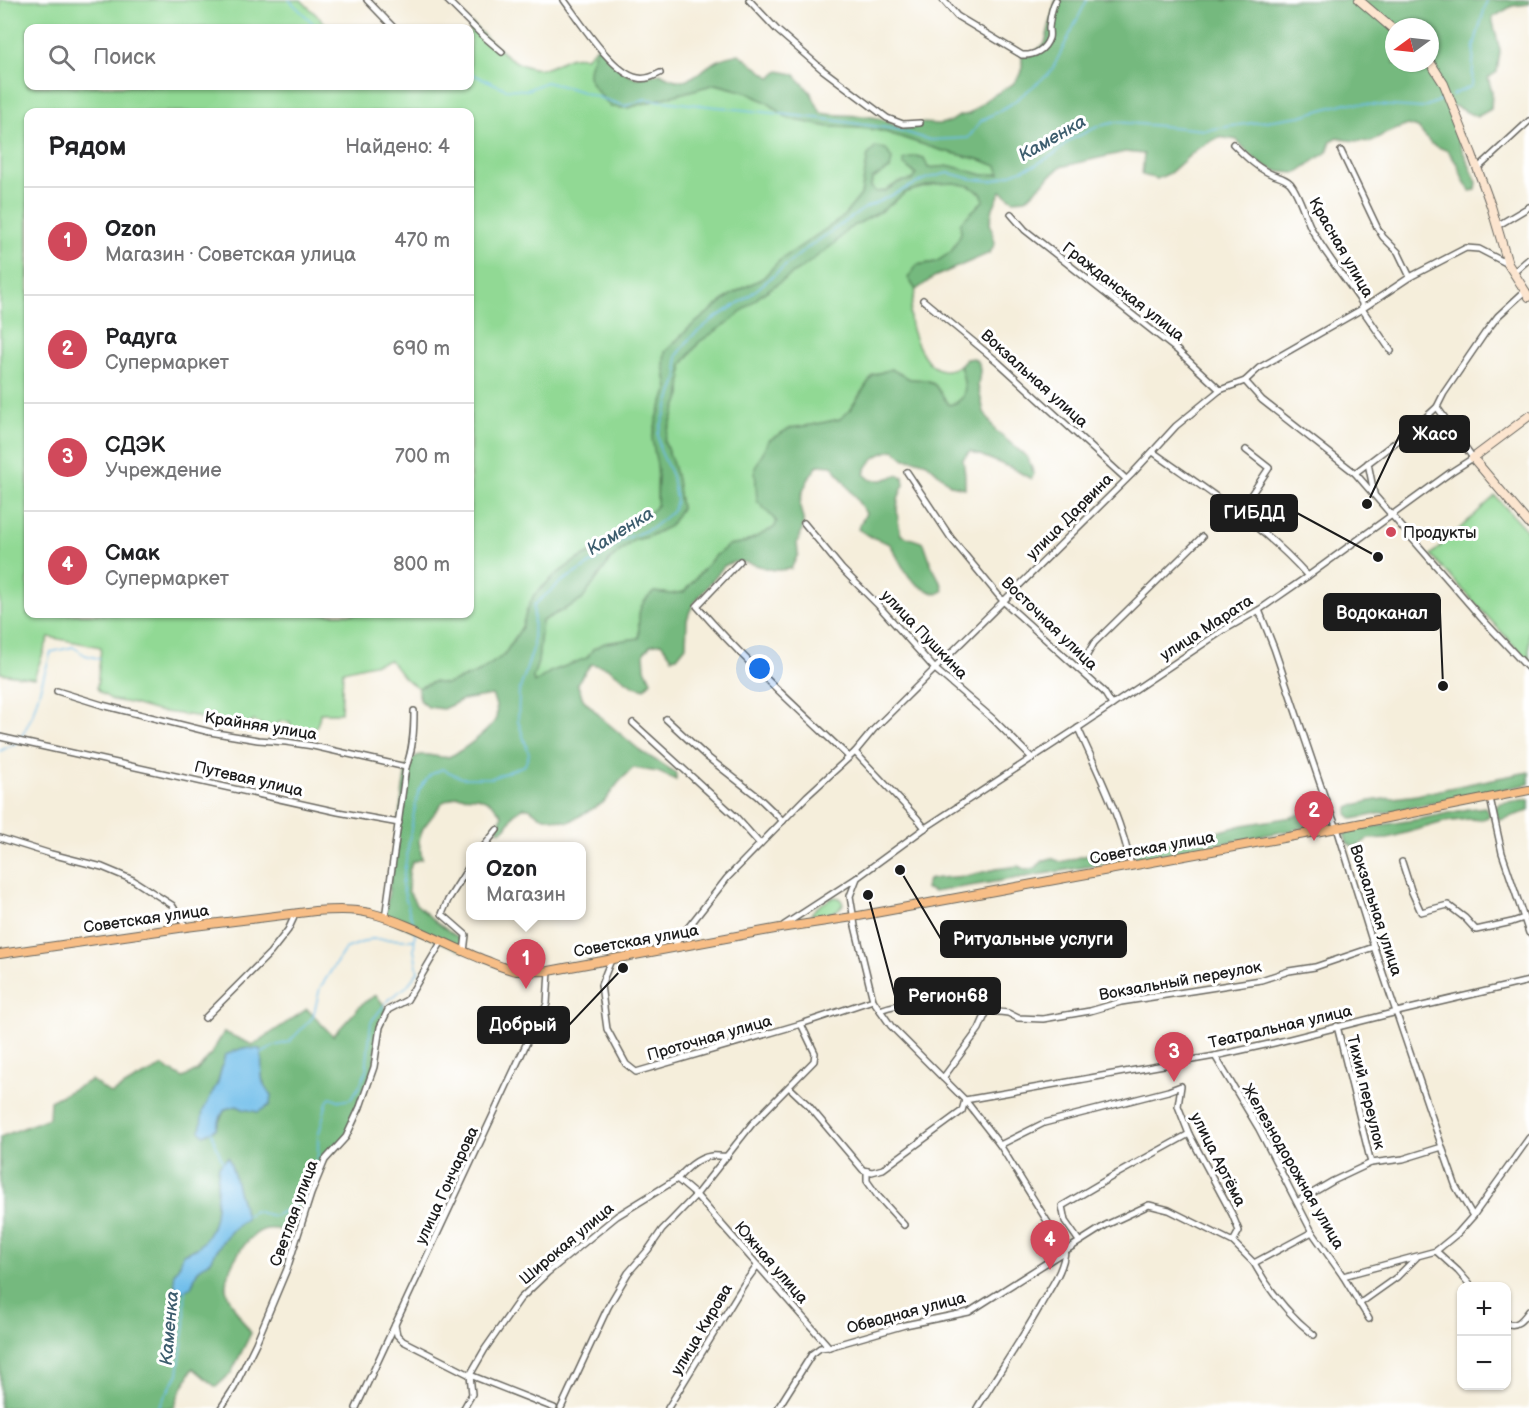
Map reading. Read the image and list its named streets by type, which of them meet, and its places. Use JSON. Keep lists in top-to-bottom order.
{
  "streets": {
    "main road": ["Советская улица"],
    "street": [
      "Красная улица",
      "Гражданская улица",
      "Вокзальная улица",
      "улица Дарвина",
      "Восточная улица",
      "улица Марата",
      "улица Пушкина",
      "Крайняя улица",
      "Путевая улица",
      "Вокзальный переулок",
      "Театральная улица",
      "Проточная улица",
      "Тихий переулок",
      "улица Артёма",
      "Железнодорожная улица",
      "улица Гончарова",
      "Светлая улица",
      "Широкая улица",
      "Южная улица",
      "Обводная улица",
      "улица Кирова"
    ]
  },
  "crossings": [
    ["Красная улица", "улица Дарвина"],
    ["Гражданская улица", "улица Дарвина"],
    ["Вокзальная улица", "улица Дарвина"],
    ["Вокзальная улица", "улица Марата"],
    ["Вокзальная улица", "Советская улица"],
    ["Вокзальная улица", "Вокзальный переулок"],
    ["Вокзальная улица", "Театральная улица"],
    ["улица Дарвина", "Восточная улица"],
    ["улица Дарвина", "улица Пушкина"],
    ["улица Дарвина", "Советская улица"],
    ["Восточная улица", "улица Марата"],
    ["улица Марата", "улица Пушкина"],
    ["улица Марата", "Советская улица"],
    ["Советская улица", "Проточная улица"],
    ["Советская улица", "улица Гончарова"],
    ["Советская улица", "Светлая улица"],
    ["Театральная улица", "Тихий переулок"],
    ["Театральная улица", "Железнодорожная улица"],
    ["улица Артёма", "Обводная улица"],
    ["Южная улица", "Обводная улица"],
    ["Южная улица", "улица Кирова"]
  ],
  "water": ["Каменка"],
  "places": [
    "Жасо",
    "Продукты",
    "ГИБДД",
    "Водоканал",
    "Ритуальные услуги",
    "Регион68",
    "Добрый"
  ],
  "north": "left",
  "page": {
    "search": "Поиск",
    "heading": ["Рядом", "Найдено: 4"],
    "list": [
      {
        "mark": "1",
        "name": "Ozon",
        "note": "Магазин · Советская улица",
        "value": "470 m"
      },
      {
        "mark": "2",
        "name": "Радуга",
        "note": "Супермаркет",
        "value": "690 m"
      },
      {
        "mark": "3",
        "name": "СДЭК",
        "note": "Учреждение",
        "value": "700 m"
      },
      {
        "mark": "4",
        "name": "Смак",
        "note": "Супермаркет",
        "value": "800 m"
      }
    ],
    "pins": [
      "2",
      "1",
      "3",
      "4"
    ],
    "popup": ["Ozon", "Магазин"],
    "map_buttons": ["+", "−"]
  }
}
